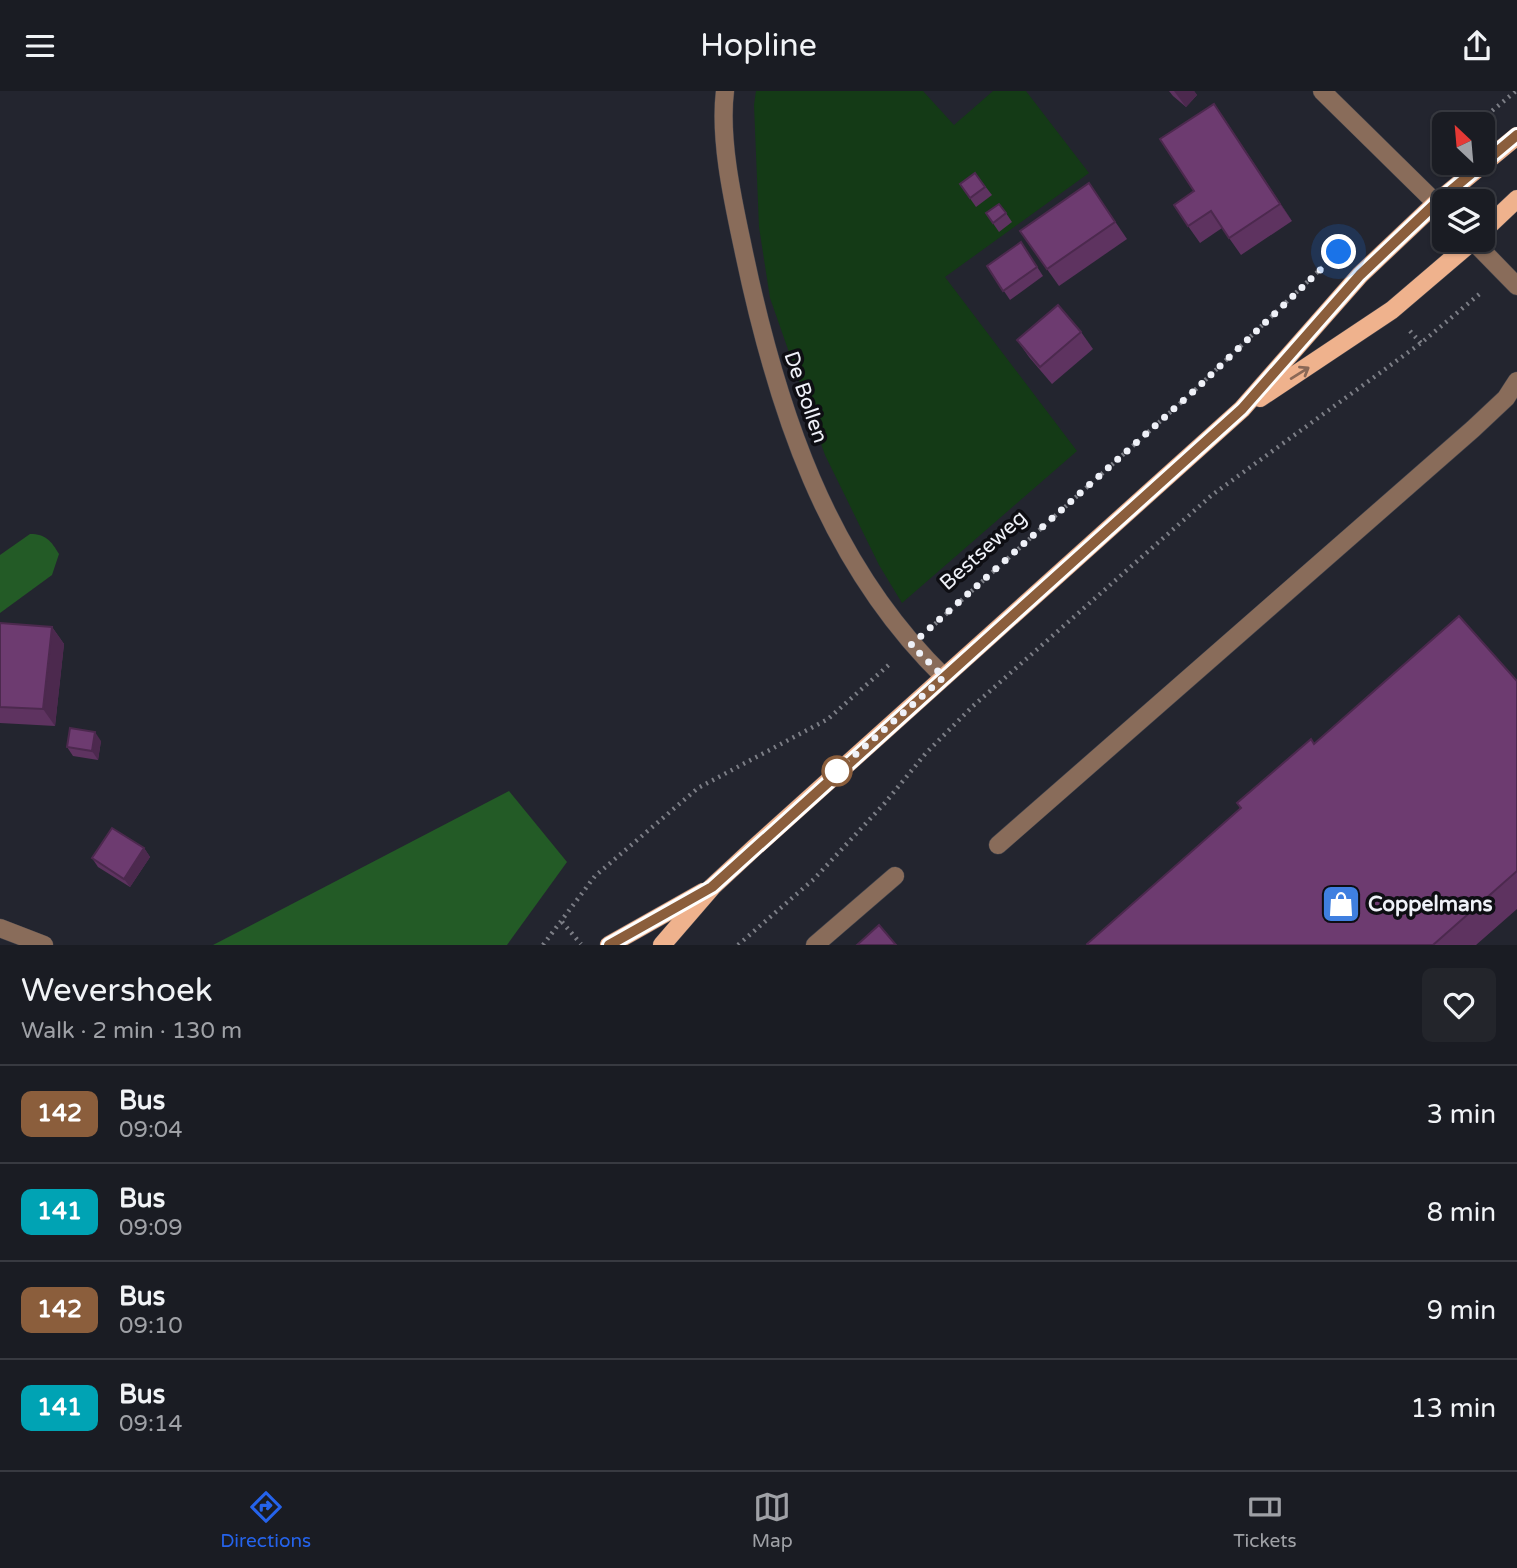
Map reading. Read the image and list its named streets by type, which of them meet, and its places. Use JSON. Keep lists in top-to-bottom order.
{
  "streets": {
    "street": ["De Bollen"],
    "path": ["Bestseweg"]
  },
  "crossings": [
    ["De Bollen", "Bestseweg"]
  ],
  "places": {
    "shop": ["Coppelmans"]
  },
  "lines": ["bus line 142"],
  "north": "top left",
  "page": {
    "header": "Hopline",
    "heading": ["Wevershoek", "Walk · 2 min · 130 m"],
    "list": [
      {
        "mark": "142",
        "name": "Bus",
        "note": "09:04",
        "value": "3 min"
      },
      {
        "mark": "141",
        "name": "Bus",
        "note": "09:09",
        "value": "8 min"
      },
      {
        "mark": "142",
        "name": "Bus",
        "note": "09:10",
        "value": "9 min"
      },
      {
        "mark": "141",
        "name": "Bus",
        "note": "09:14",
        "value": "13 min"
      }
    ],
    "tabs": ["Directions", "Map", "Tickets"]
  }
}
